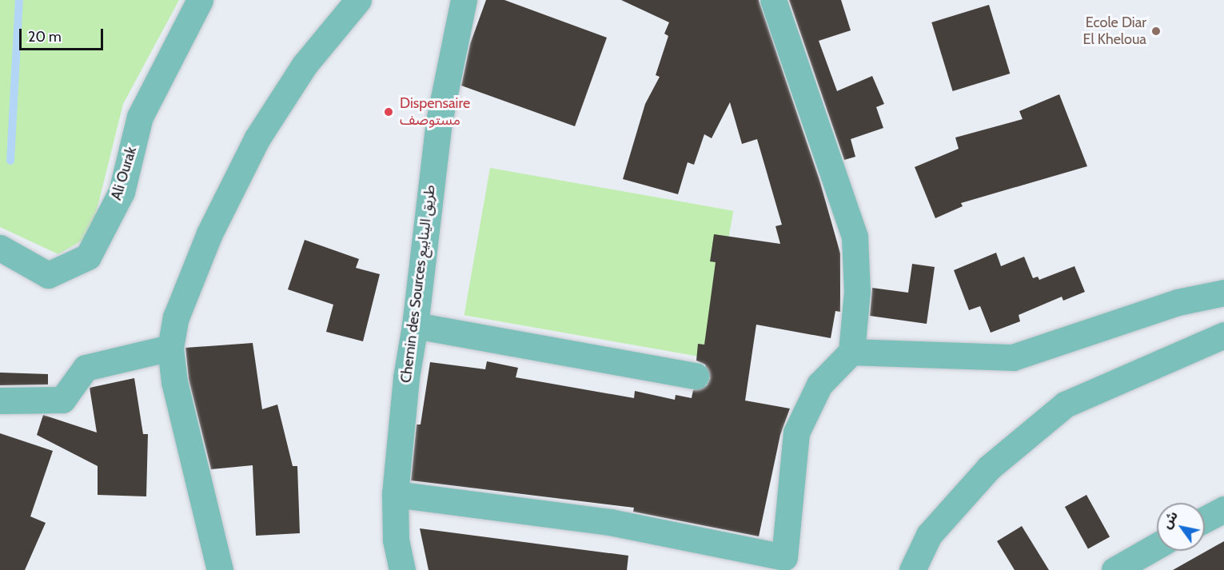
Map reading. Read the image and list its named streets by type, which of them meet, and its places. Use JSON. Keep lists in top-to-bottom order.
{
  "streets": {
    "street": ["Ali Ourak", "Chemin des Sources طريق الينابيع"]
  },
  "places": ["Ecole Diar El Kheloua", "Dispensaire مستوصف"],
  "scale_bar": "20 m",
  "north": "top left"
}
